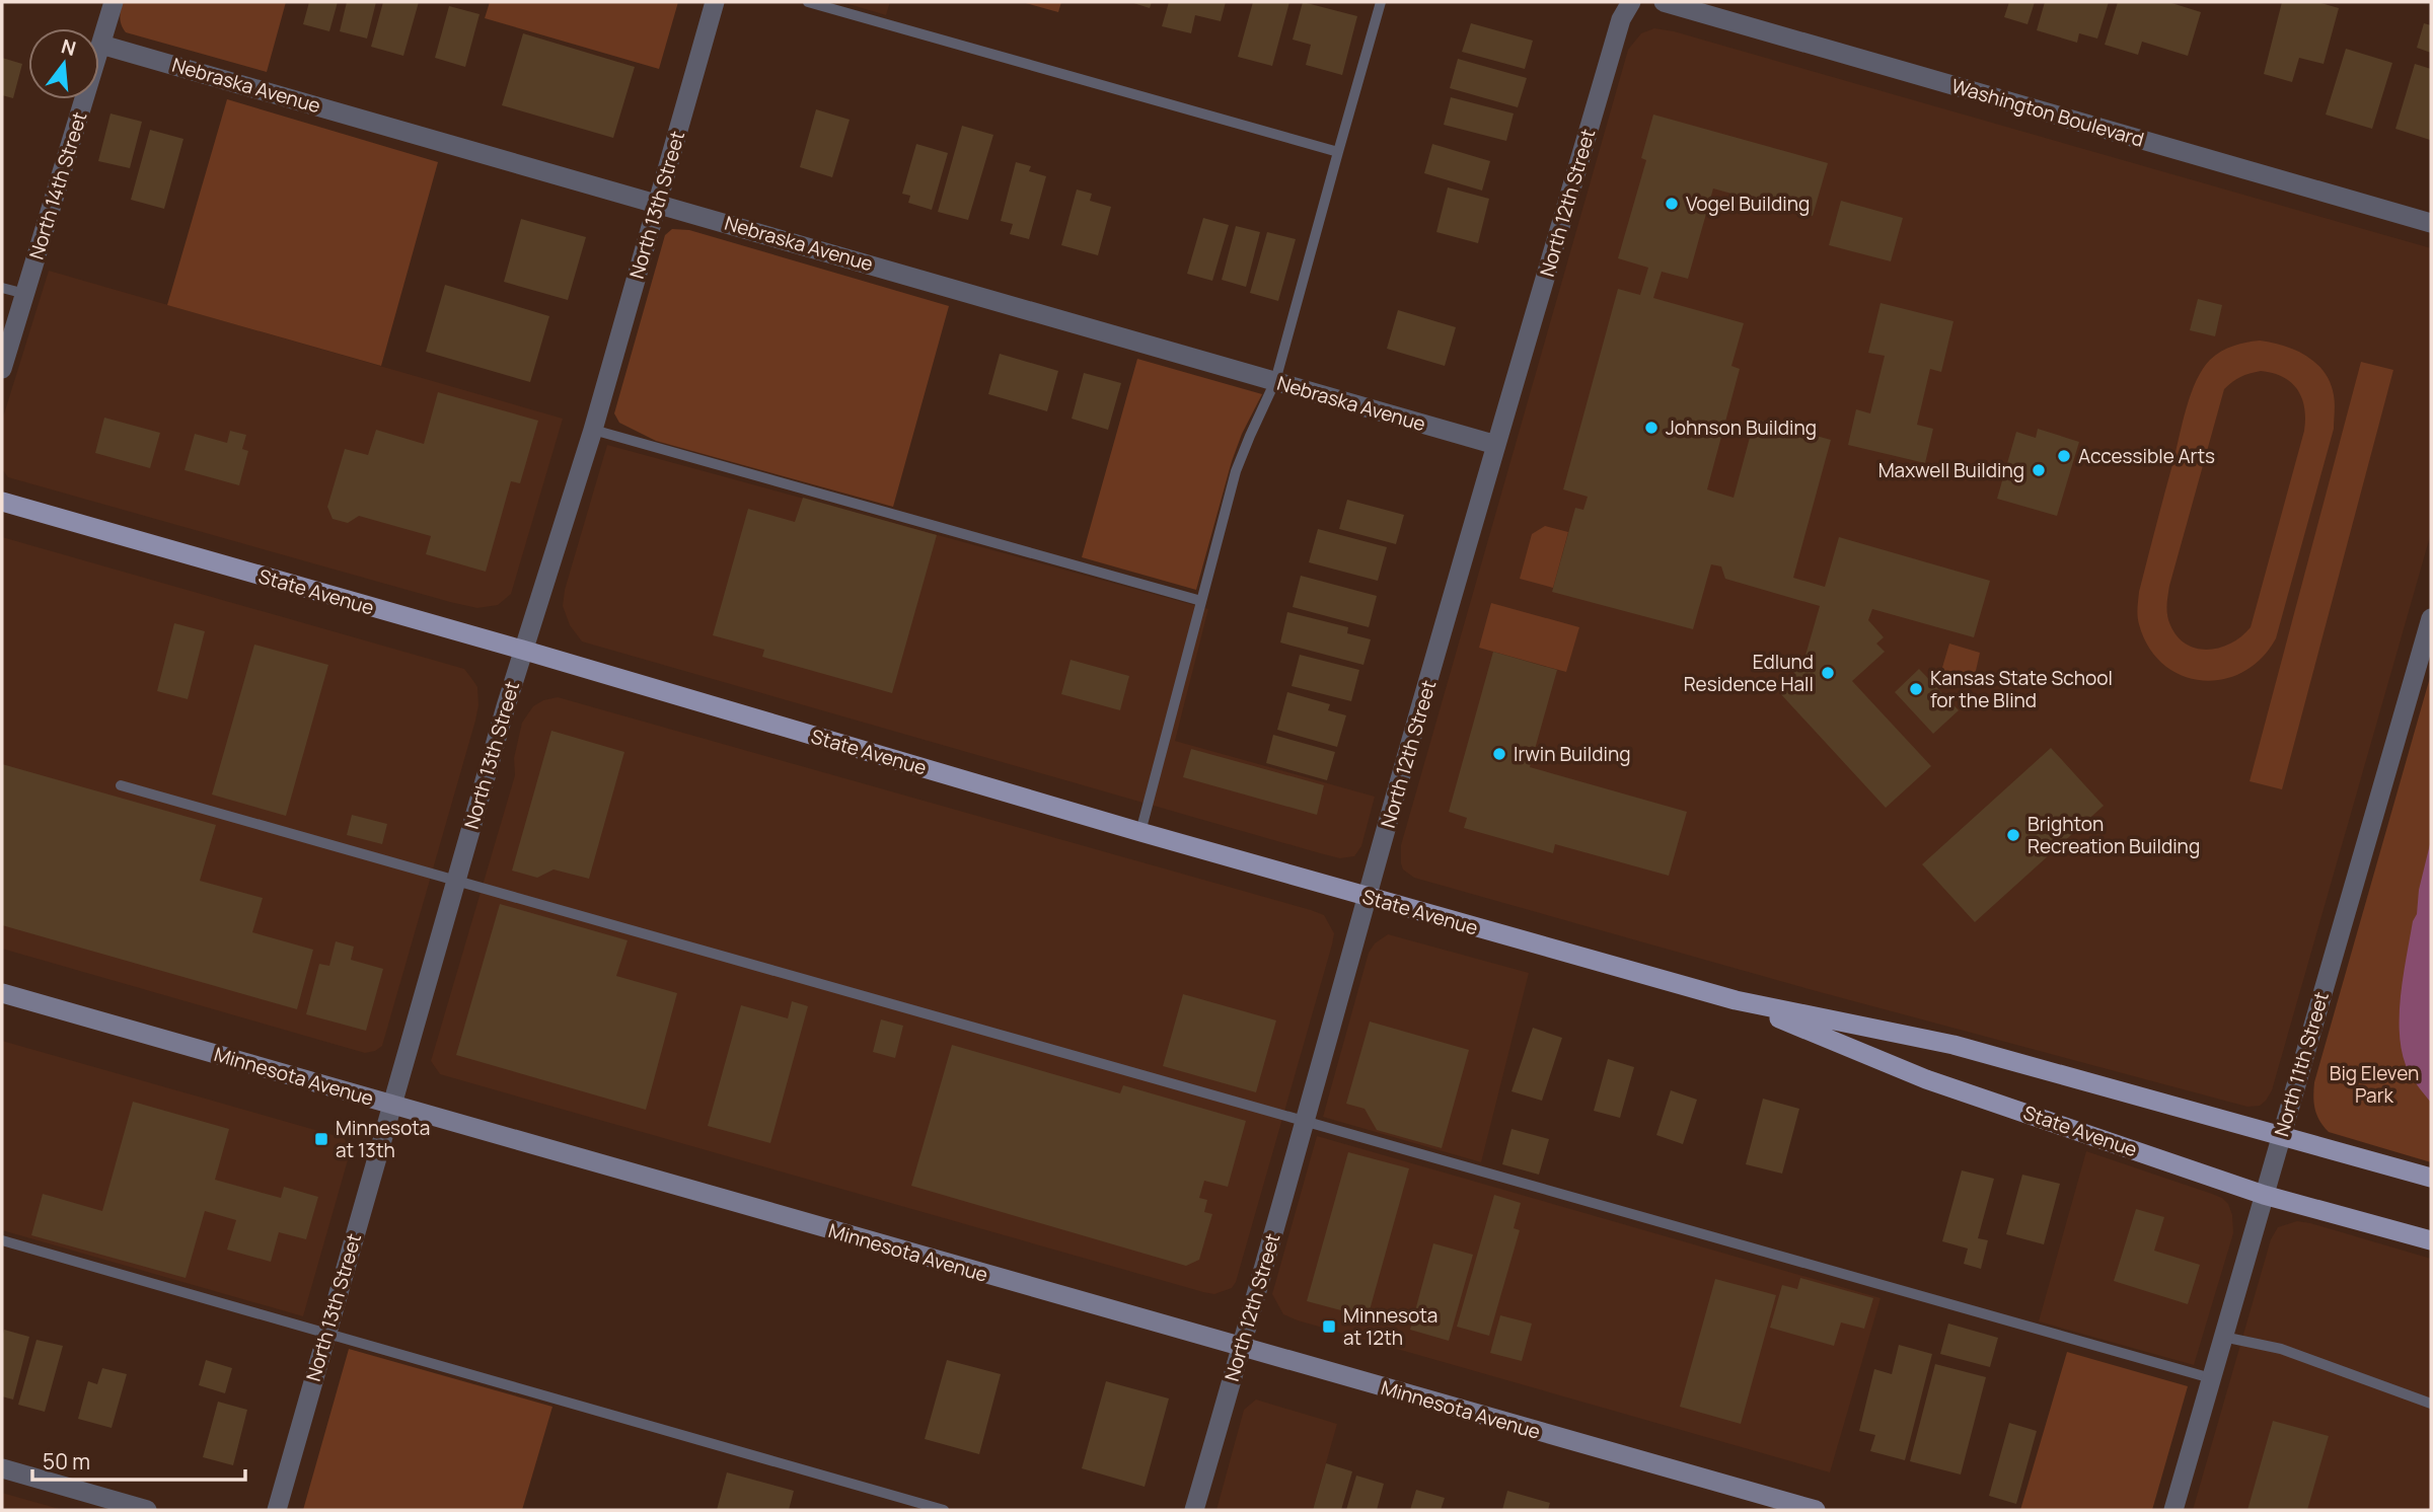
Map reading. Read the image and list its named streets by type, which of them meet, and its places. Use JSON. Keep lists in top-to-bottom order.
{
  "streets": {
    "main road": ["State Avenue", "Minnesota Avenue"],
    "street": [
      "Nebraska Avenue",
      "Washington Boulevard",
      "North 14th Street",
      "North 12th Street",
      "North 13th Street",
      "North 11th Street"
    ]
  },
  "crossings": [
    ["Nebraska Avenue", "North 14th Street"],
    ["Nebraska Avenue", "North 12th Street"],
    ["Nebraska Avenue", "North 13th Street"],
    ["North 12th Street", "State Avenue"],
    ["North 12th Street", "Minnesota Avenue"],
    ["North 13th Street", "State Avenue"],
    ["North 13th Street", "Minnesota Avenue"],
    ["State Avenue", "North 11th Street"]
  ],
  "parks": ["Big Eleven Park"],
  "places": {
    "other": [
      "Vogel Building",
      "Johnson Building",
      "Accessible Arts",
      "Maxwell Building",
      "Edlund Residence Hall",
      "Kansas State School for the Blind",
      "Irwin Building",
      "Brighton Recreation Building"
    ],
    "transit": ["Minnesota at 13th", "Minnesota at 12th"]
  },
  "scale_bar": "50 m",
  "north": "top"
}
